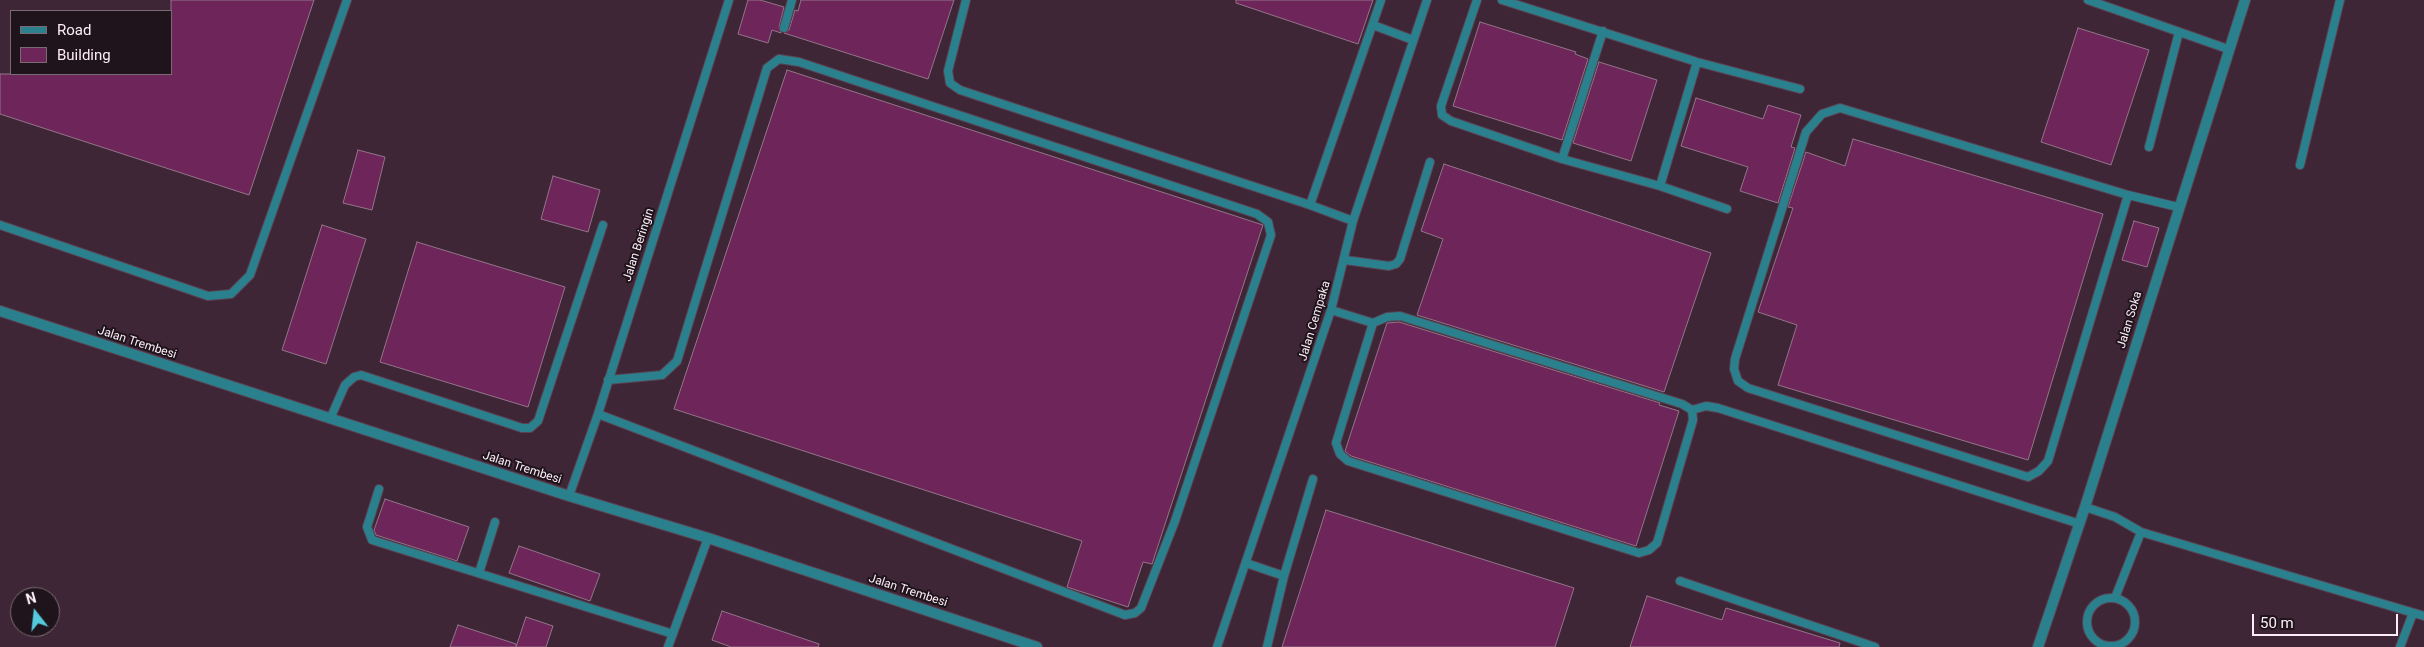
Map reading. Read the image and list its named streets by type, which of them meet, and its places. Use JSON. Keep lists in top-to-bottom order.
{
  "streets": {
    "street": ["Jalan Soka", "Jalan Trembesi"],
    "lane": ["Jalan Beringin", "Jalan Cempaka"]
  },
  "crossings": [
    ["Jalan Beringin", "Jalan Trembesi"]
  ],
  "legend": ["Road", "Building"],
  "scale_bar": "50 m",
  "north": "top"
}
